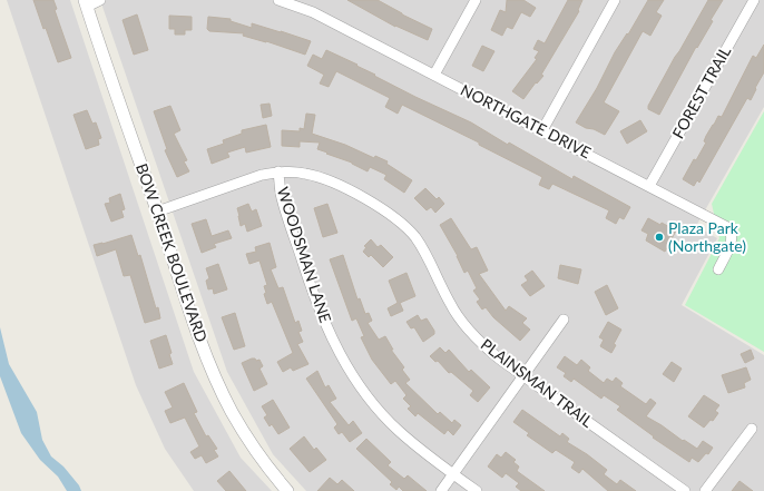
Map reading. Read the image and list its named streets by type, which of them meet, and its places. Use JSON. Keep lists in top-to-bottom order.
{
  "streets": {
    "street": [
      "FOREST TRAIL",
      "NORTHGATE DRIVE",
      "BOW CREEK BOULEVARD",
      "WOODSMAN LANE",
      "PLAINSMAN TRAIL"
    ]
  },
  "crossings": [
    ["FOREST TRAIL", "NORTHGATE DRIVE"],
    ["BOW CREEK BOULEVARD", "PLAINSMAN TRAIL"],
    ["WOODSMAN LANE", "PLAINSMAN TRAIL"]
  ],
  "places": ["Plaza Park (Northgate)"]
}
